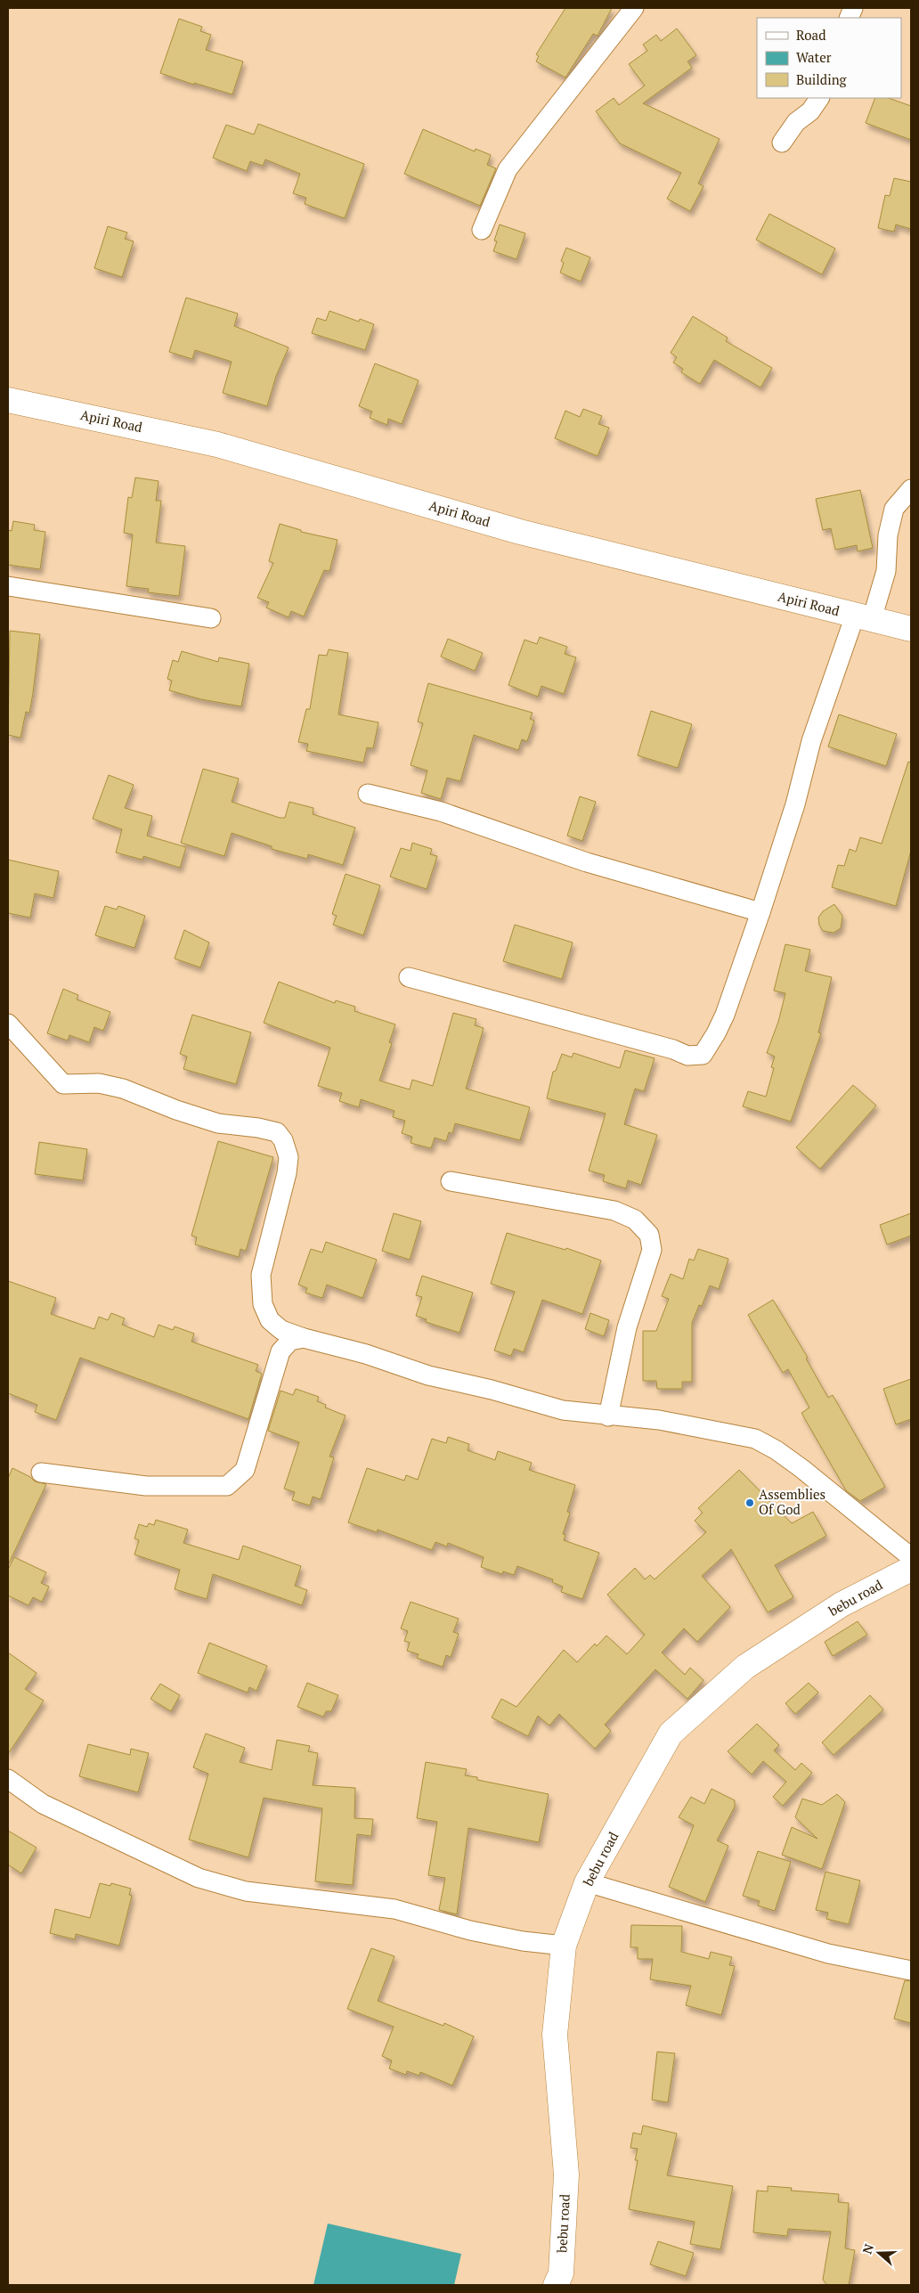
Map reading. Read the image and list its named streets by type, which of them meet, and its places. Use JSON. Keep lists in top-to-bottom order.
{
  "streets": {
    "street": ["Apiri Road", "bebu road"]
  },
  "places": ["Assemblies Of God"],
  "legend": ["Road", "Water", "Building"],
  "north": "left"
}
